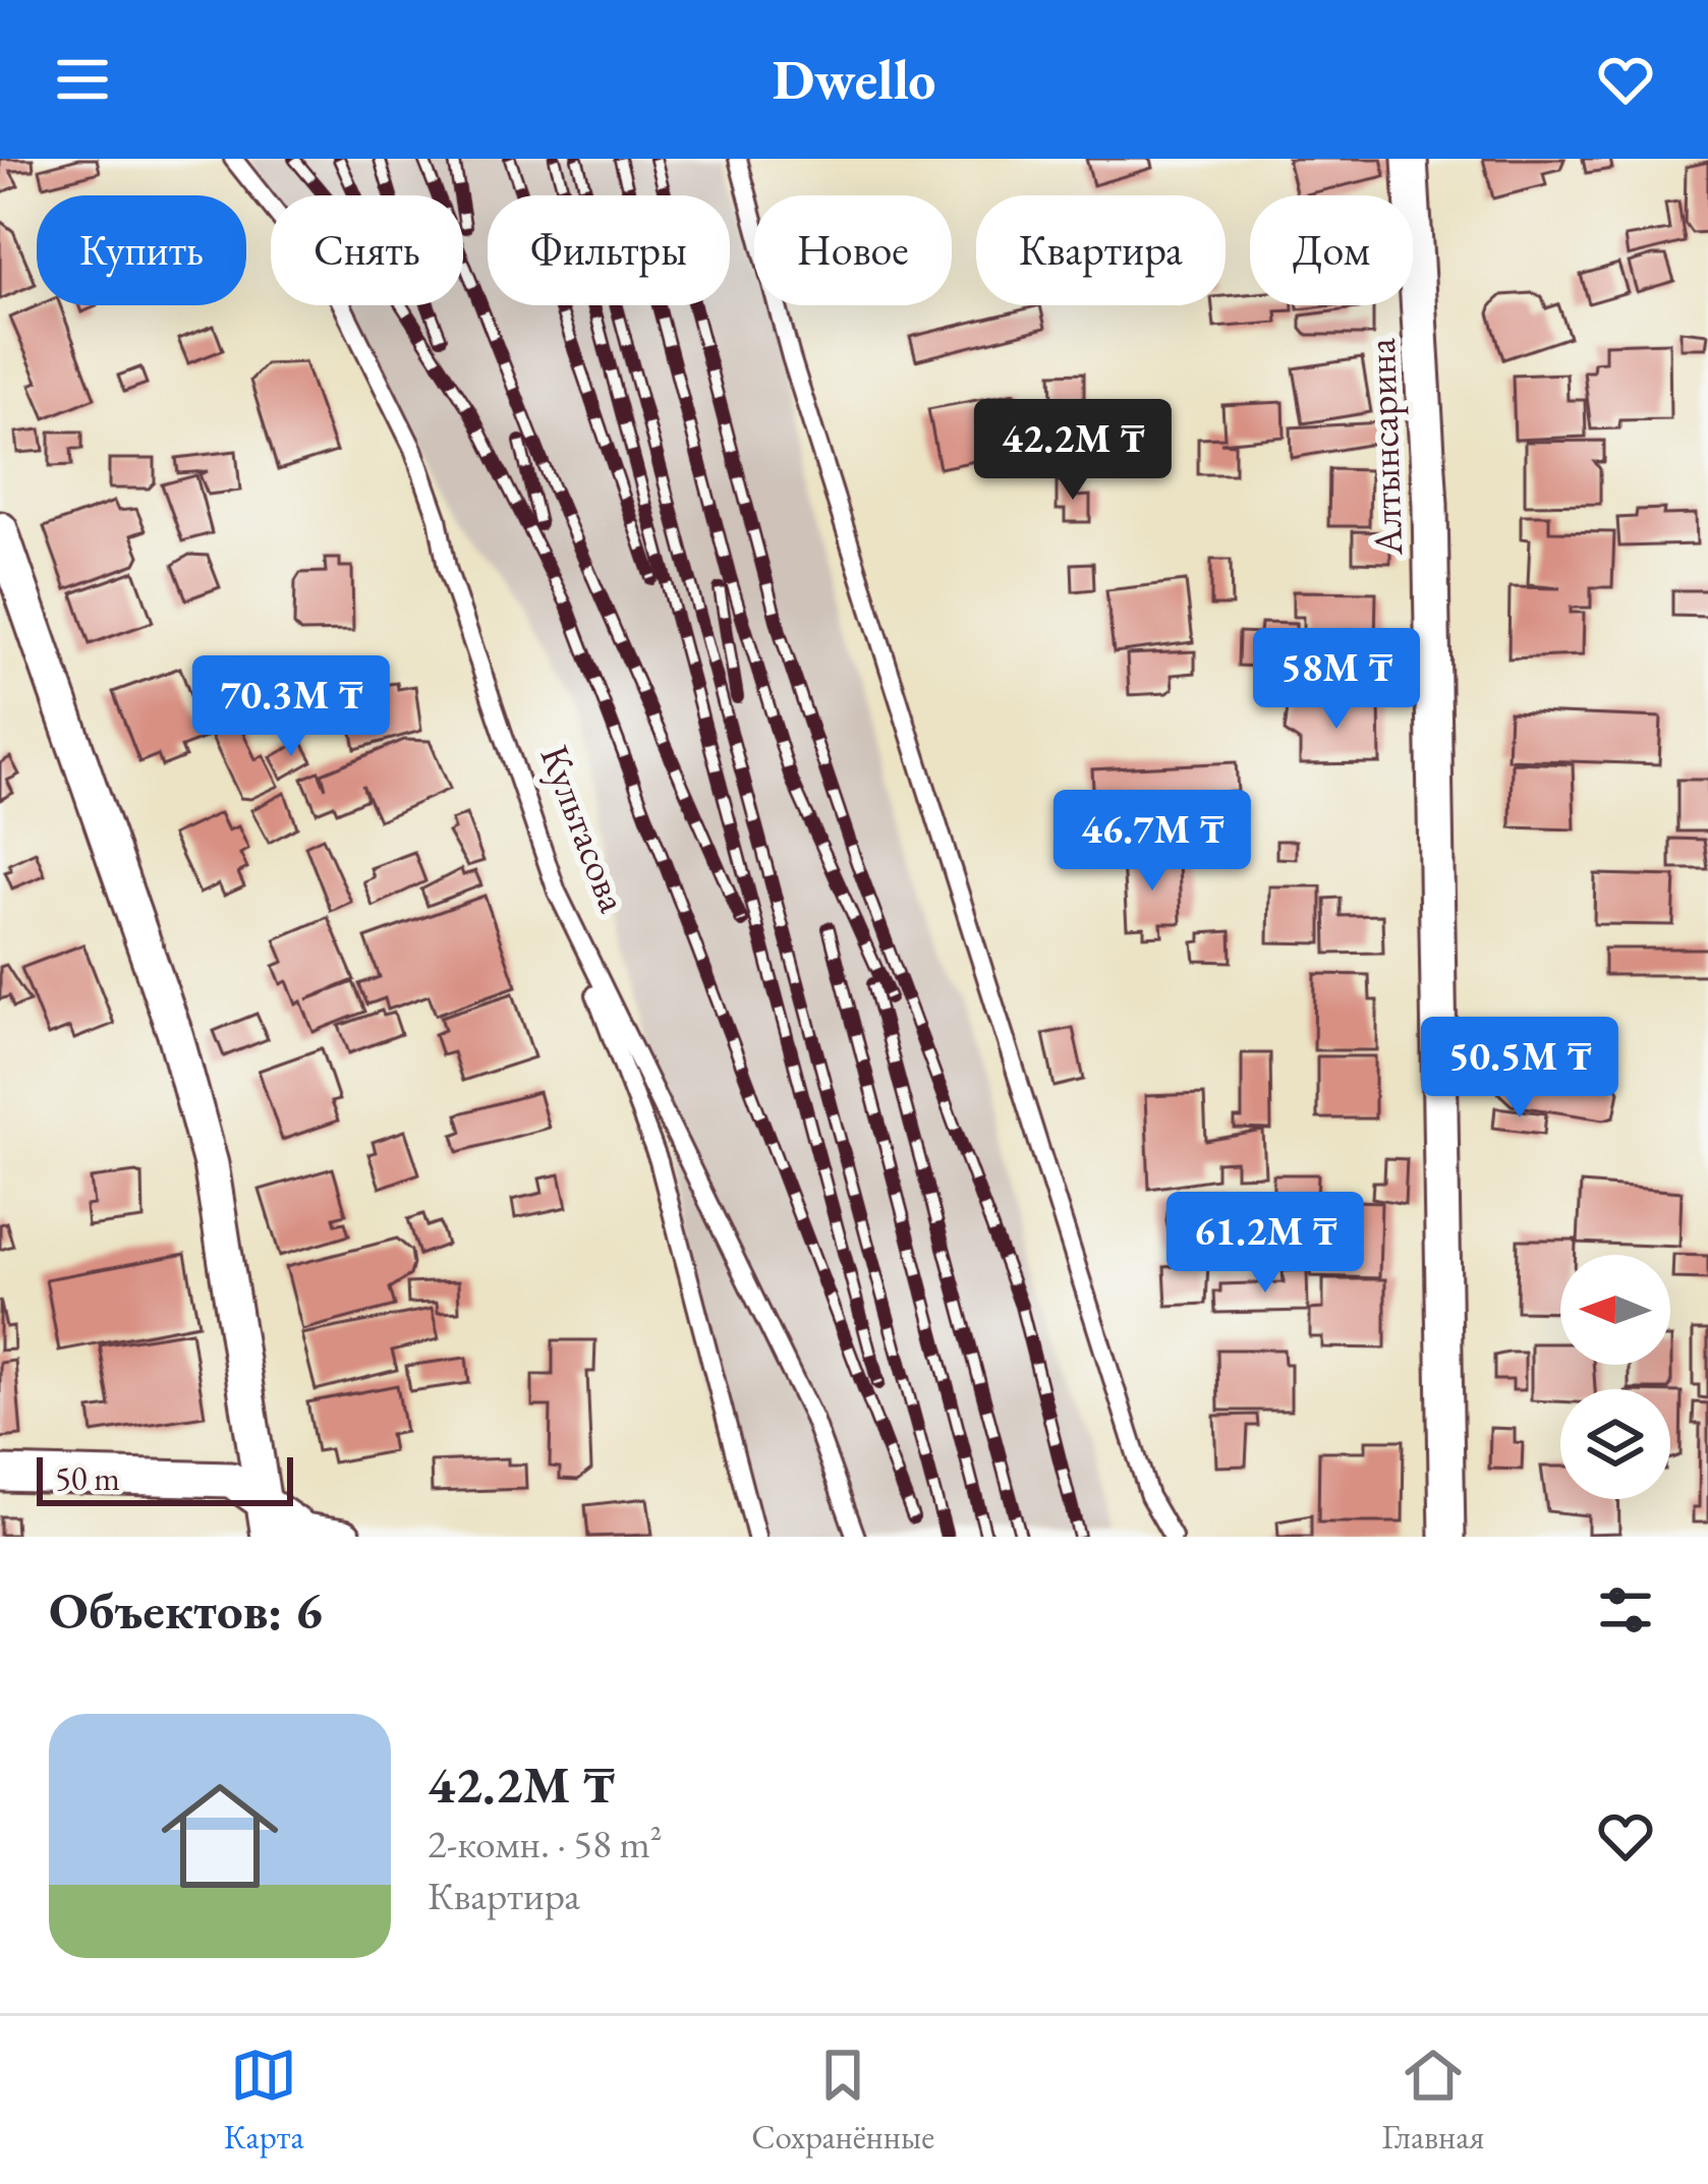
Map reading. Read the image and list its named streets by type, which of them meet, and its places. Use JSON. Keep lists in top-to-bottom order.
{
  "streets": {
    "street": ["Алтынсарина"],
    "lane": ["Культасова"]
  },
  "scale_bar": "50 m",
  "north": "left",
  "page": {
    "header": "Dwello",
    "chip": [
      "Купить",
      "Снять",
      "Фильтры",
      "Новое",
      "Квартира",
      "Дом"
    ],
    "price": [
      "42.2M ₸",
      "58M ₸",
      "70.3M ₸",
      "46.7M ₸",
      "50.5M ₸",
      "61.2M ₸"
    ],
    "scale": "50 m",
    "heading": "Объектов: 6",
    "list": [
      {
        "name": "42.2M ₸",
        "note": "2-комн. · 58 m² · Квартира"
      }
    ],
    "tabs": ["Карта", "Сохранённые", "Главная"]
  }
}
